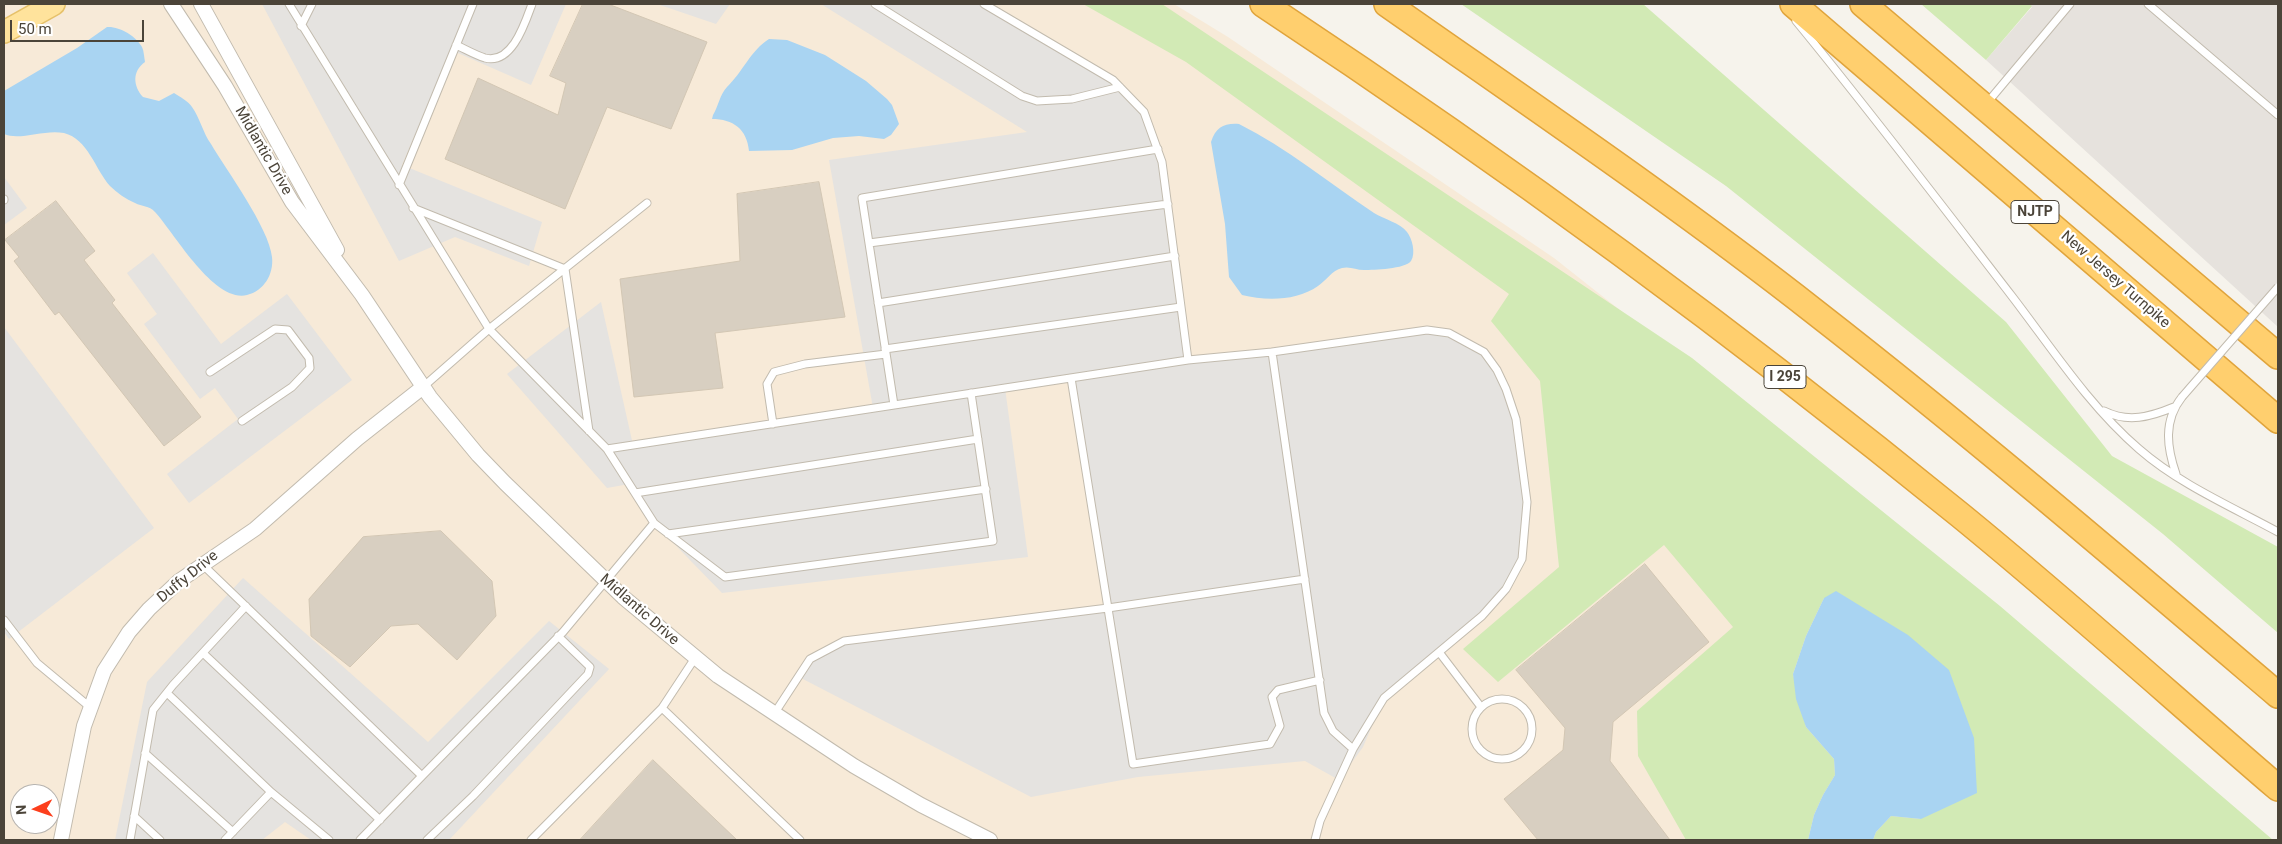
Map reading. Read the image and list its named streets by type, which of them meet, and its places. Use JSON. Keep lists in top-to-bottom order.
{
  "streets": {
    "highway": ["NJTP", "New Jersey Turnpike", "I 295"],
    "street": ["Midlantic Drive", "Duffy Drive"]
  },
  "crossings": [
    ["Midlantic Drive", "Duffy Drive"]
  ],
  "scale_bar": "50 m",
  "north": "left"
}
